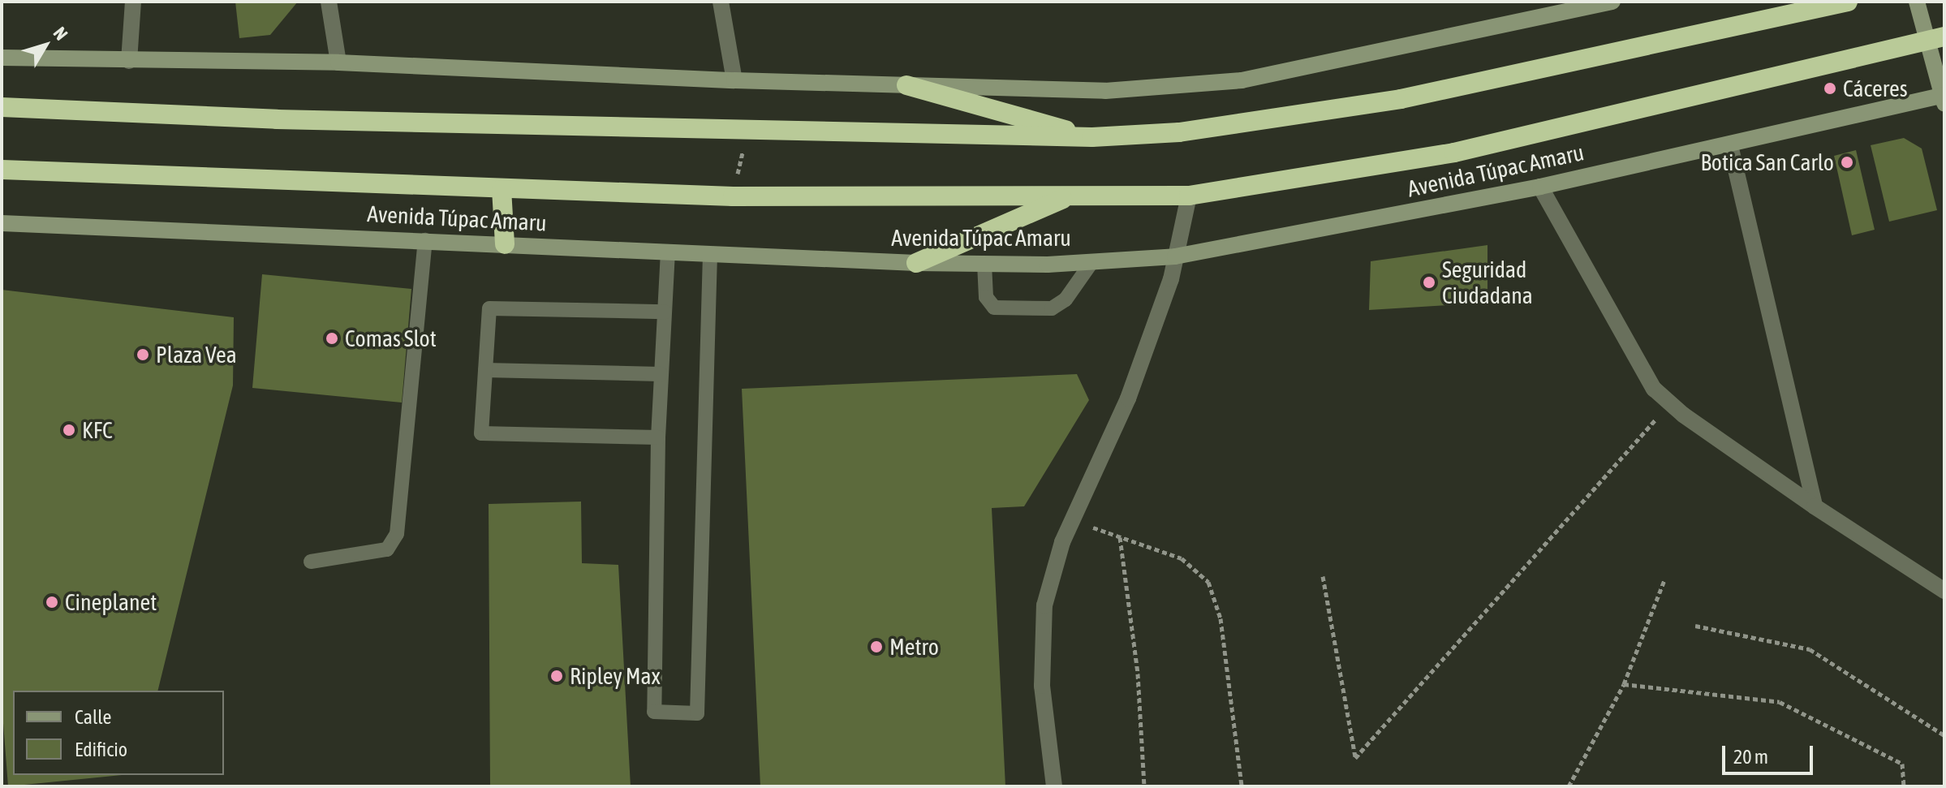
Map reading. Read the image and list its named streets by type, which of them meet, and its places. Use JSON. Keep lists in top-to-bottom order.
{
  "streets": {
    "highway": ["Avenida Túpac Amaru"]
  },
  "places": [
    "Cáceres",
    "Botica San Carlo",
    "Seguridad Ciudadana",
    "Comas Slot",
    "Plaza Vea",
    "KFC",
    "Cineplanet",
    "Metro",
    "Ripley Max"
  ],
  "legend": ["Calle", "Edificio"],
  "scale_bar": "20 m",
  "north": "top right"
}
